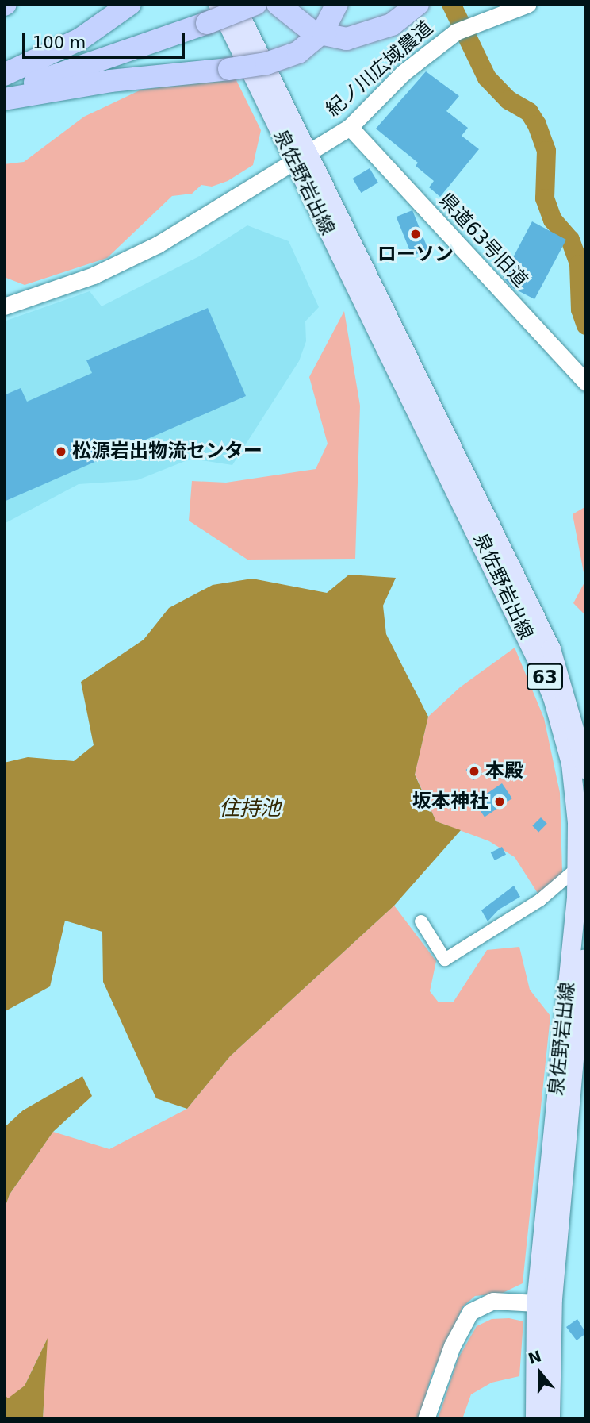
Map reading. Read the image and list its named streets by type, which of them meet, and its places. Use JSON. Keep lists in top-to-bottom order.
{
  "streets": {
    "main road": ["泉佐野岩出線", "63"],
    "street": ["紀ノ川広域農道", "県道63号旧道"]
  },
  "crossings": [
    ["紀ノ川広域農道", "泉佐野岩出線"],
    ["紀ノ川広域農道", "県道63号旧道"]
  ],
  "water": ["住持池"],
  "places": [
    "ローソン",
    "松源岩出物流センター",
    "本殿",
    "坂本神社"
  ],
  "scale_bar": "100 m",
  "north": "top"
}
